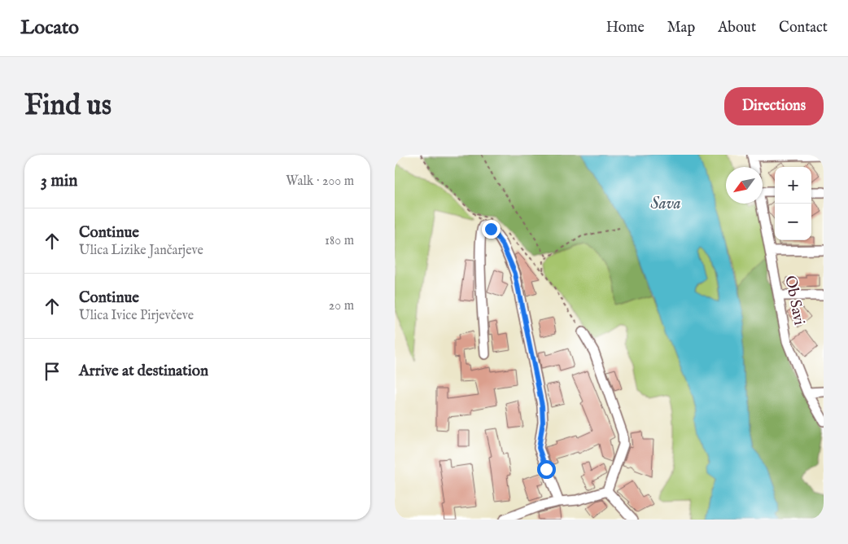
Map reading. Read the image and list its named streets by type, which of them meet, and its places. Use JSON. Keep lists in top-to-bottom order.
{
  "streets": {
    "street": ["Ob Savi"]
  },
  "water": ["Sava"],
  "north": "bottom left",
  "page": {
    "header": "Locato",
    "nav": [
      "Home",
      "Map",
      "About",
      "Contact"
    ],
    "buttons": "Directions",
    "title": "Find us",
    "heading": ["3 min", "Walk · 200 m"],
    "map_buttons": ["+", "−"],
    "list": [
      ["Continue", "Ulica Lizike Jančarjeve", "180 m"],
      ["Continue", "Ulica Ivice Pirjevčeve", "20 m"],
      "Arrive at destination"
    ]
  }
}
